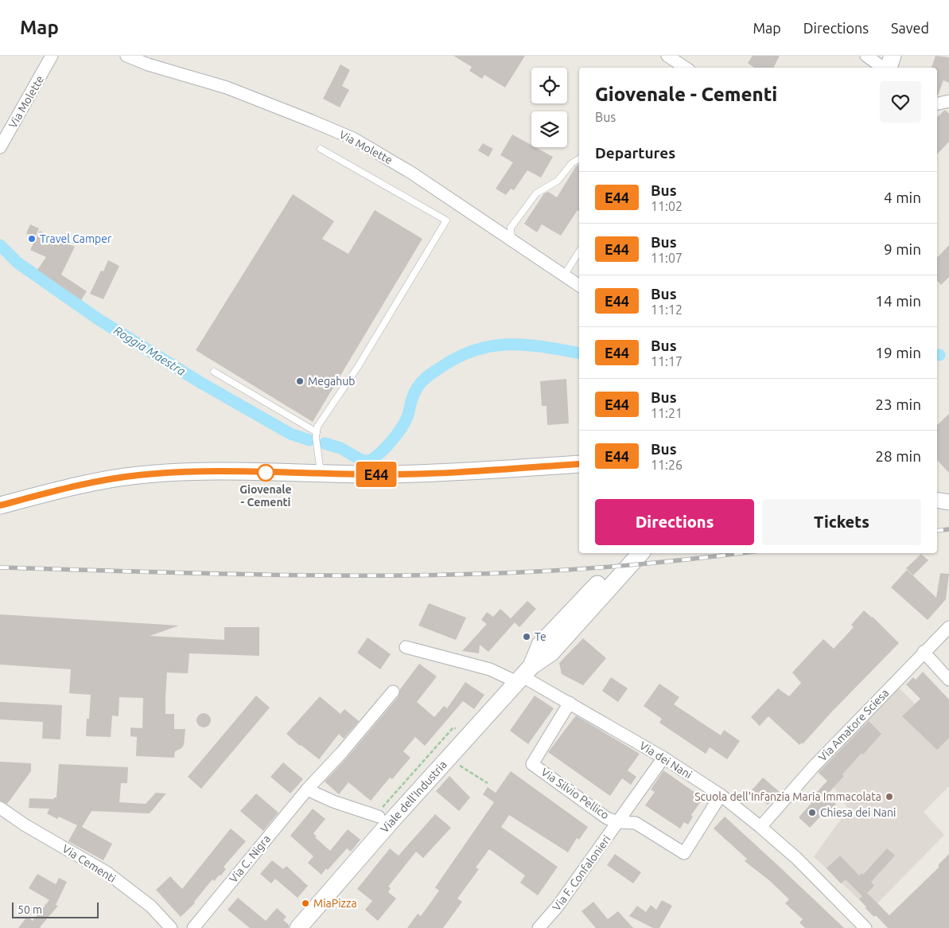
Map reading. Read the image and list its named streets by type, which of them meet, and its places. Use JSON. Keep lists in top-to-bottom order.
{
  "streets": {
    "main road": ["Viale dell'Industria"],
    "street": [
      "Via Molette",
      "Via Amatore Sciesa",
      "Via dei Nani",
      "Via Silvio Pellico",
      "Via C. Nigra",
      "Via Cementi",
      "Via F. Confalonieri"
    ]
  },
  "crossings": [
    ["Via Amatore Sciesa", "Via dei Nani"],
    ["Via dei Nani", "Via Silvio Pellico"],
    ["Via dei Nani", "Viale dell'Industria"],
    ["Via dei Nani", "Via F. Confalonieri"],
    ["Via Silvio Pellico", "Via F. Confalonieri"]
  ],
  "water": ["Roggia Maestra"],
  "places": [
    "Travel Camper",
    "Megahub",
    "Giovenale - Cementi",
    "Te",
    "Scuola dell'Infanzia Maria Immacolata",
    "Chiesa dei Nani",
    "MiaPizza"
  ],
  "lines": ["bus line E44"],
  "scale_bar": "50 m",
  "page": {
    "header": "Map",
    "nav": ["Map", "Directions", "Saved"],
    "on_map": "E44",
    "heading": [
      ["Giovenale - Cementi", "Bus"],
      "Departures"
    ],
    "list": [
      {
        "mark": "E44",
        "name": "Bus",
        "note": "11:02",
        "value": "4 min"
      },
      {
        "mark": "E44",
        "name": "Bus",
        "note": "11:07",
        "value": "9 min"
      },
      {
        "mark": "E44",
        "name": "Bus",
        "note": "11:12",
        "value": "14 min"
      },
      {
        "mark": "E44",
        "name": "Bus",
        "note": "11:17",
        "value": "19 min"
      },
      {
        "mark": "E44",
        "name": "Bus",
        "note": "11:21",
        "value": "23 min"
      },
      {
        "mark": "E44",
        "name": "Bus",
        "note": "11:26",
        "value": "28 min"
      }
    ],
    "buttons": ["Directions", "Tickets"],
    "scale": "50 m"
  }
}
